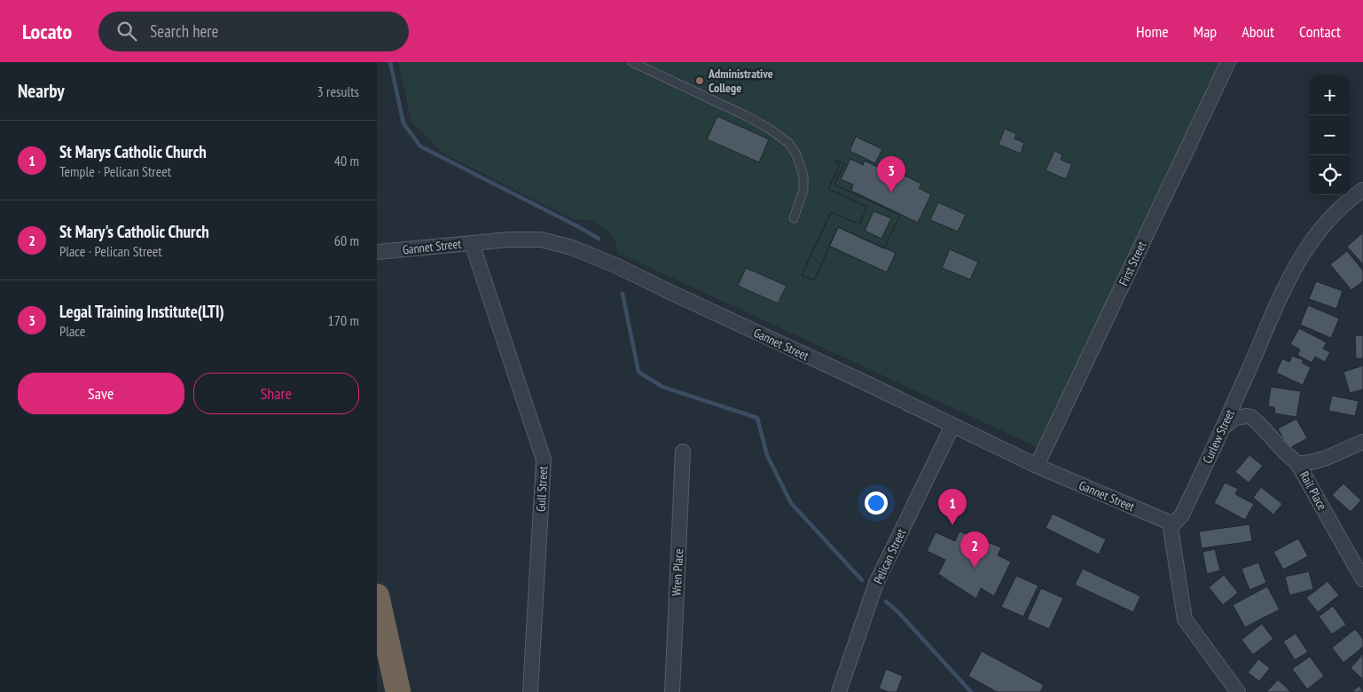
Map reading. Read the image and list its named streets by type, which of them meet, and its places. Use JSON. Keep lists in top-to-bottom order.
{
  "streets": {
    "street": [
      "Gannet Street",
      "First Street",
      "Curlew Street",
      "Gull Street",
      "Rail Place",
      "Pelican Street",
      "Wren Place"
    ]
  },
  "crossings": [
    ["Gannet Street", "First Street"],
    ["Gannet Street", "Curlew Street"],
    ["Gannet Street", "Gull Street"],
    ["Gannet Street", "Pelican Street"],
    ["Curlew Street", "Rail Place"]
  ],
  "places": ["Administrative College"],
  "page": {
    "header": "Locato",
    "search": "Search here",
    "nav": [
      "Home",
      "Map",
      "About",
      "Contact"
    ],
    "heading": ["Nearby", "3 results"],
    "map_buttons": ["+", "−"],
    "list": [
      {
        "mark": "1",
        "name": "St Marys Catholic Church",
        "note": "Temple · Pelican Street",
        "value": "40 m"
      },
      {
        "mark": "2",
        "name": "St Mary's Catholic Church",
        "note": "Place · Pelican Street",
        "value": "60 m"
      },
      {
        "mark": "3",
        "name": "Legal Training Institute(LTI)",
        "note": "Place",
        "value": "170 m"
      }
    ],
    "pins": ["3", "1", "2"],
    "buttons": ["Save", "Share"]
  }
}
